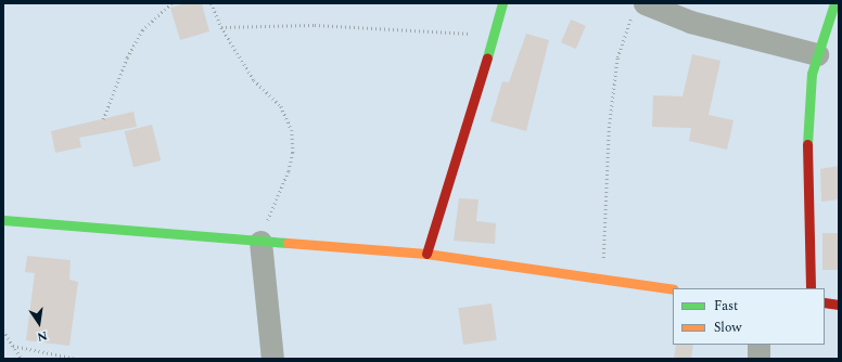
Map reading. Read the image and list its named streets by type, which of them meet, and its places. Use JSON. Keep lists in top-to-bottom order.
{
  "legend": ["Fast", "Slow"],
  "north": "bottom"
}
